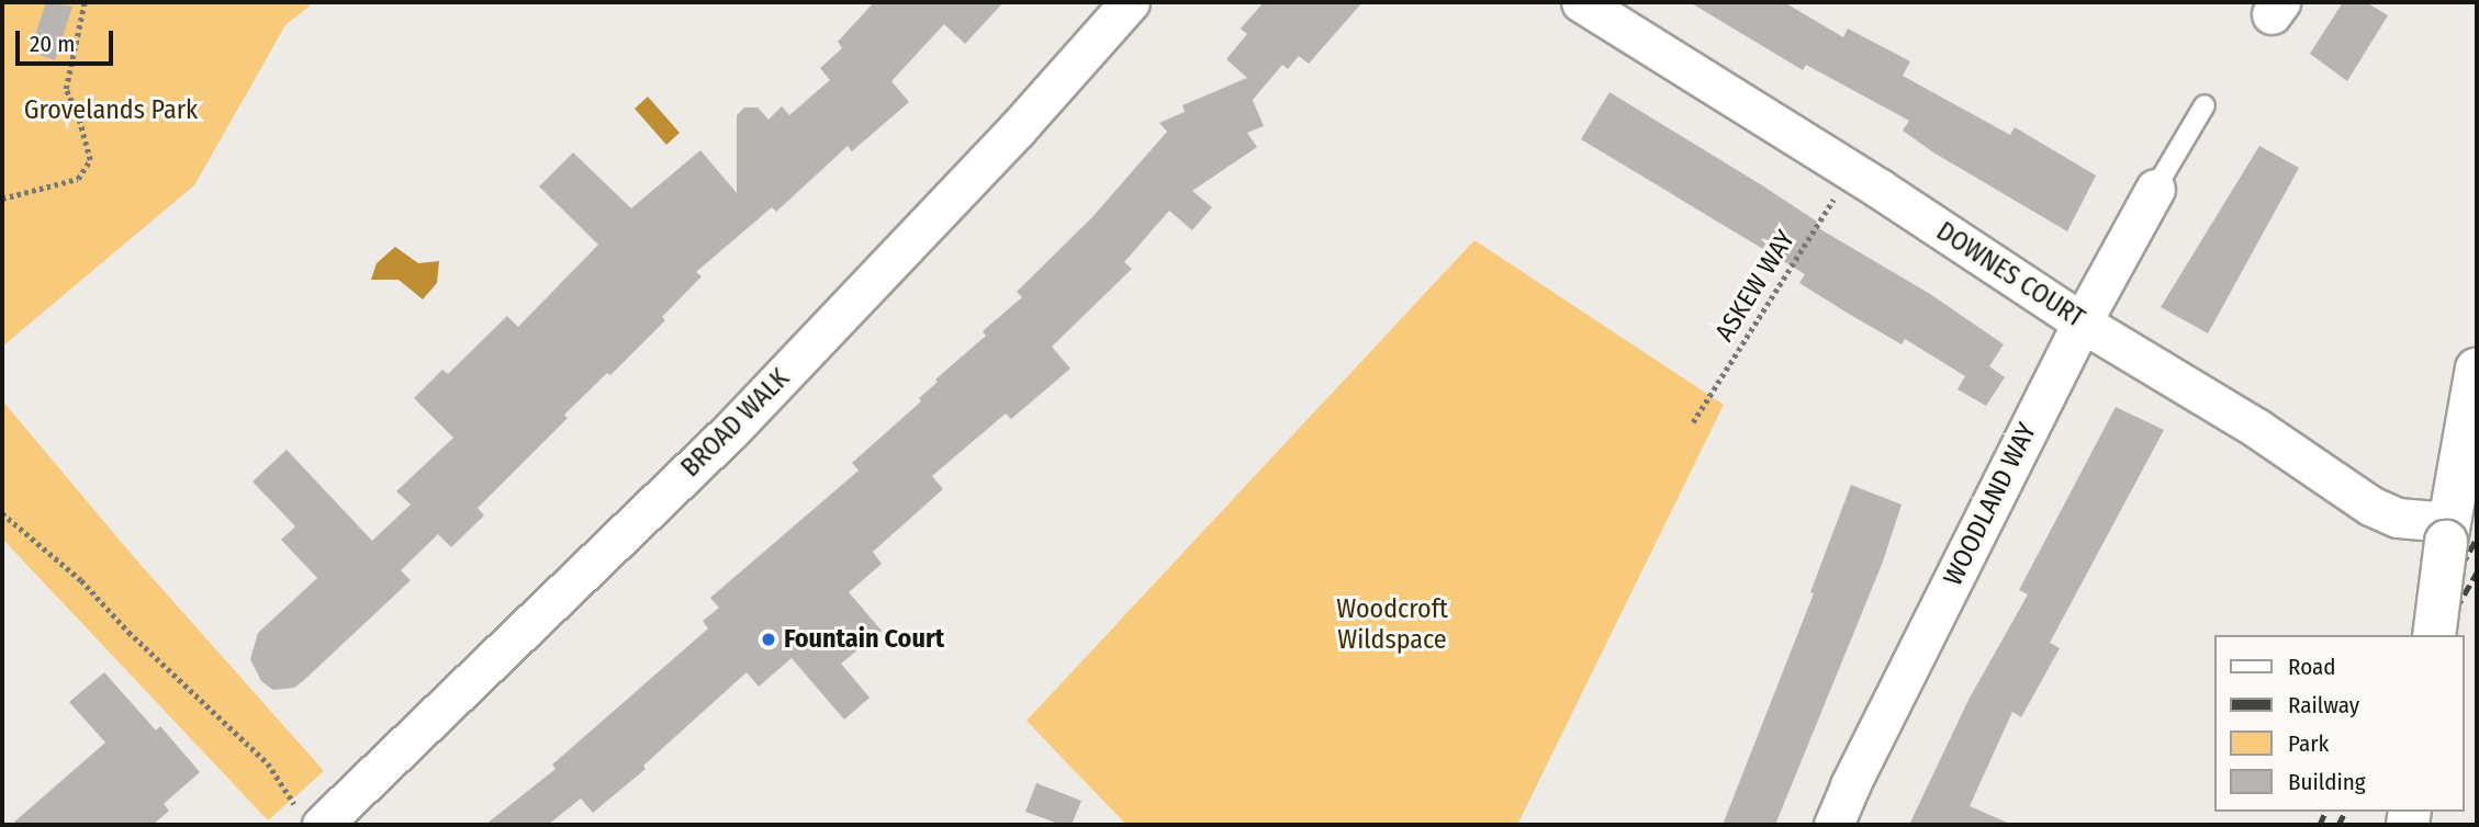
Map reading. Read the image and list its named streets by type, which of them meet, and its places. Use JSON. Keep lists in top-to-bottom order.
{
  "streets": {
    "street": ["DOWNES COURT", "BROAD WALK", "WOODLAND WAY"],
    "path": ["ASKEW WAY"]
  },
  "crossings": [
    ["DOWNES COURT", "ASKEW WAY"],
    ["DOWNES COURT", "WOODLAND WAY"]
  ],
  "parks": ["Grovelands Park", "Woodcroft Wildspace"],
  "places": ["Fountain Court"],
  "legend": [
    "Road",
    "Railway",
    "Park",
    "Building"
  ],
  "scale_bar": "20 m"
}
